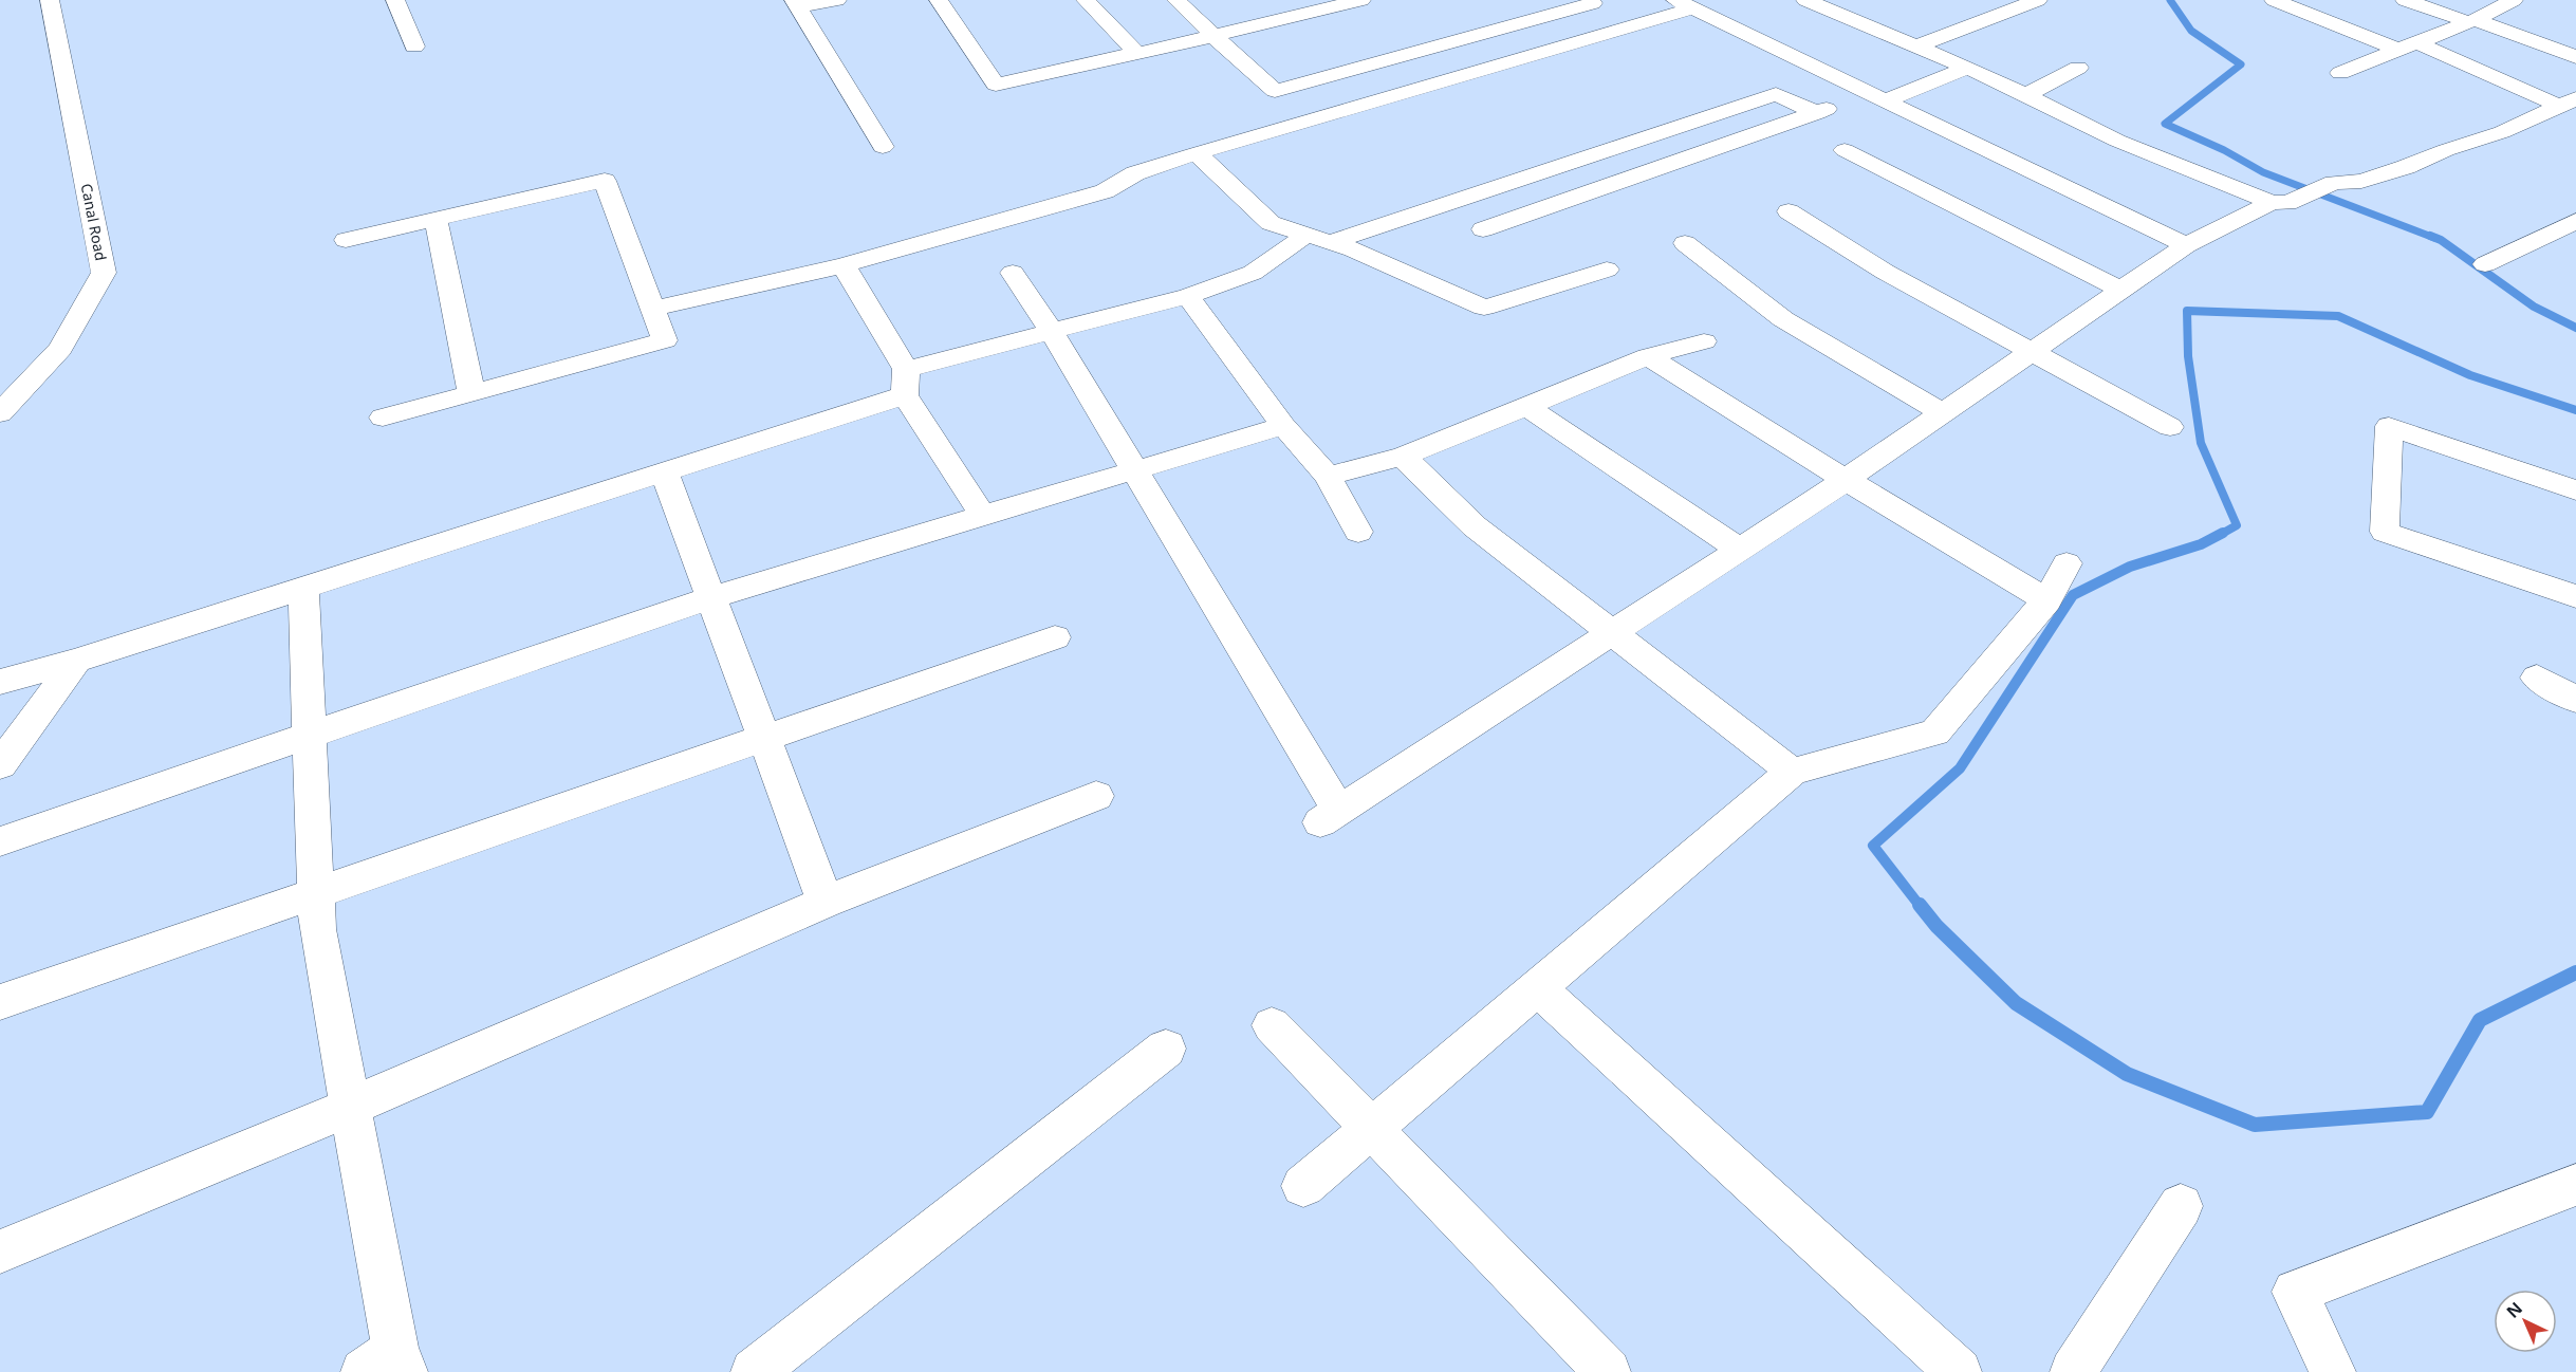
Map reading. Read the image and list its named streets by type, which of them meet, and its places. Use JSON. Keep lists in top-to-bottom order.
{
  "streets": {
    "street": ["Canal Road"]
  },
  "north": "top left"
}
